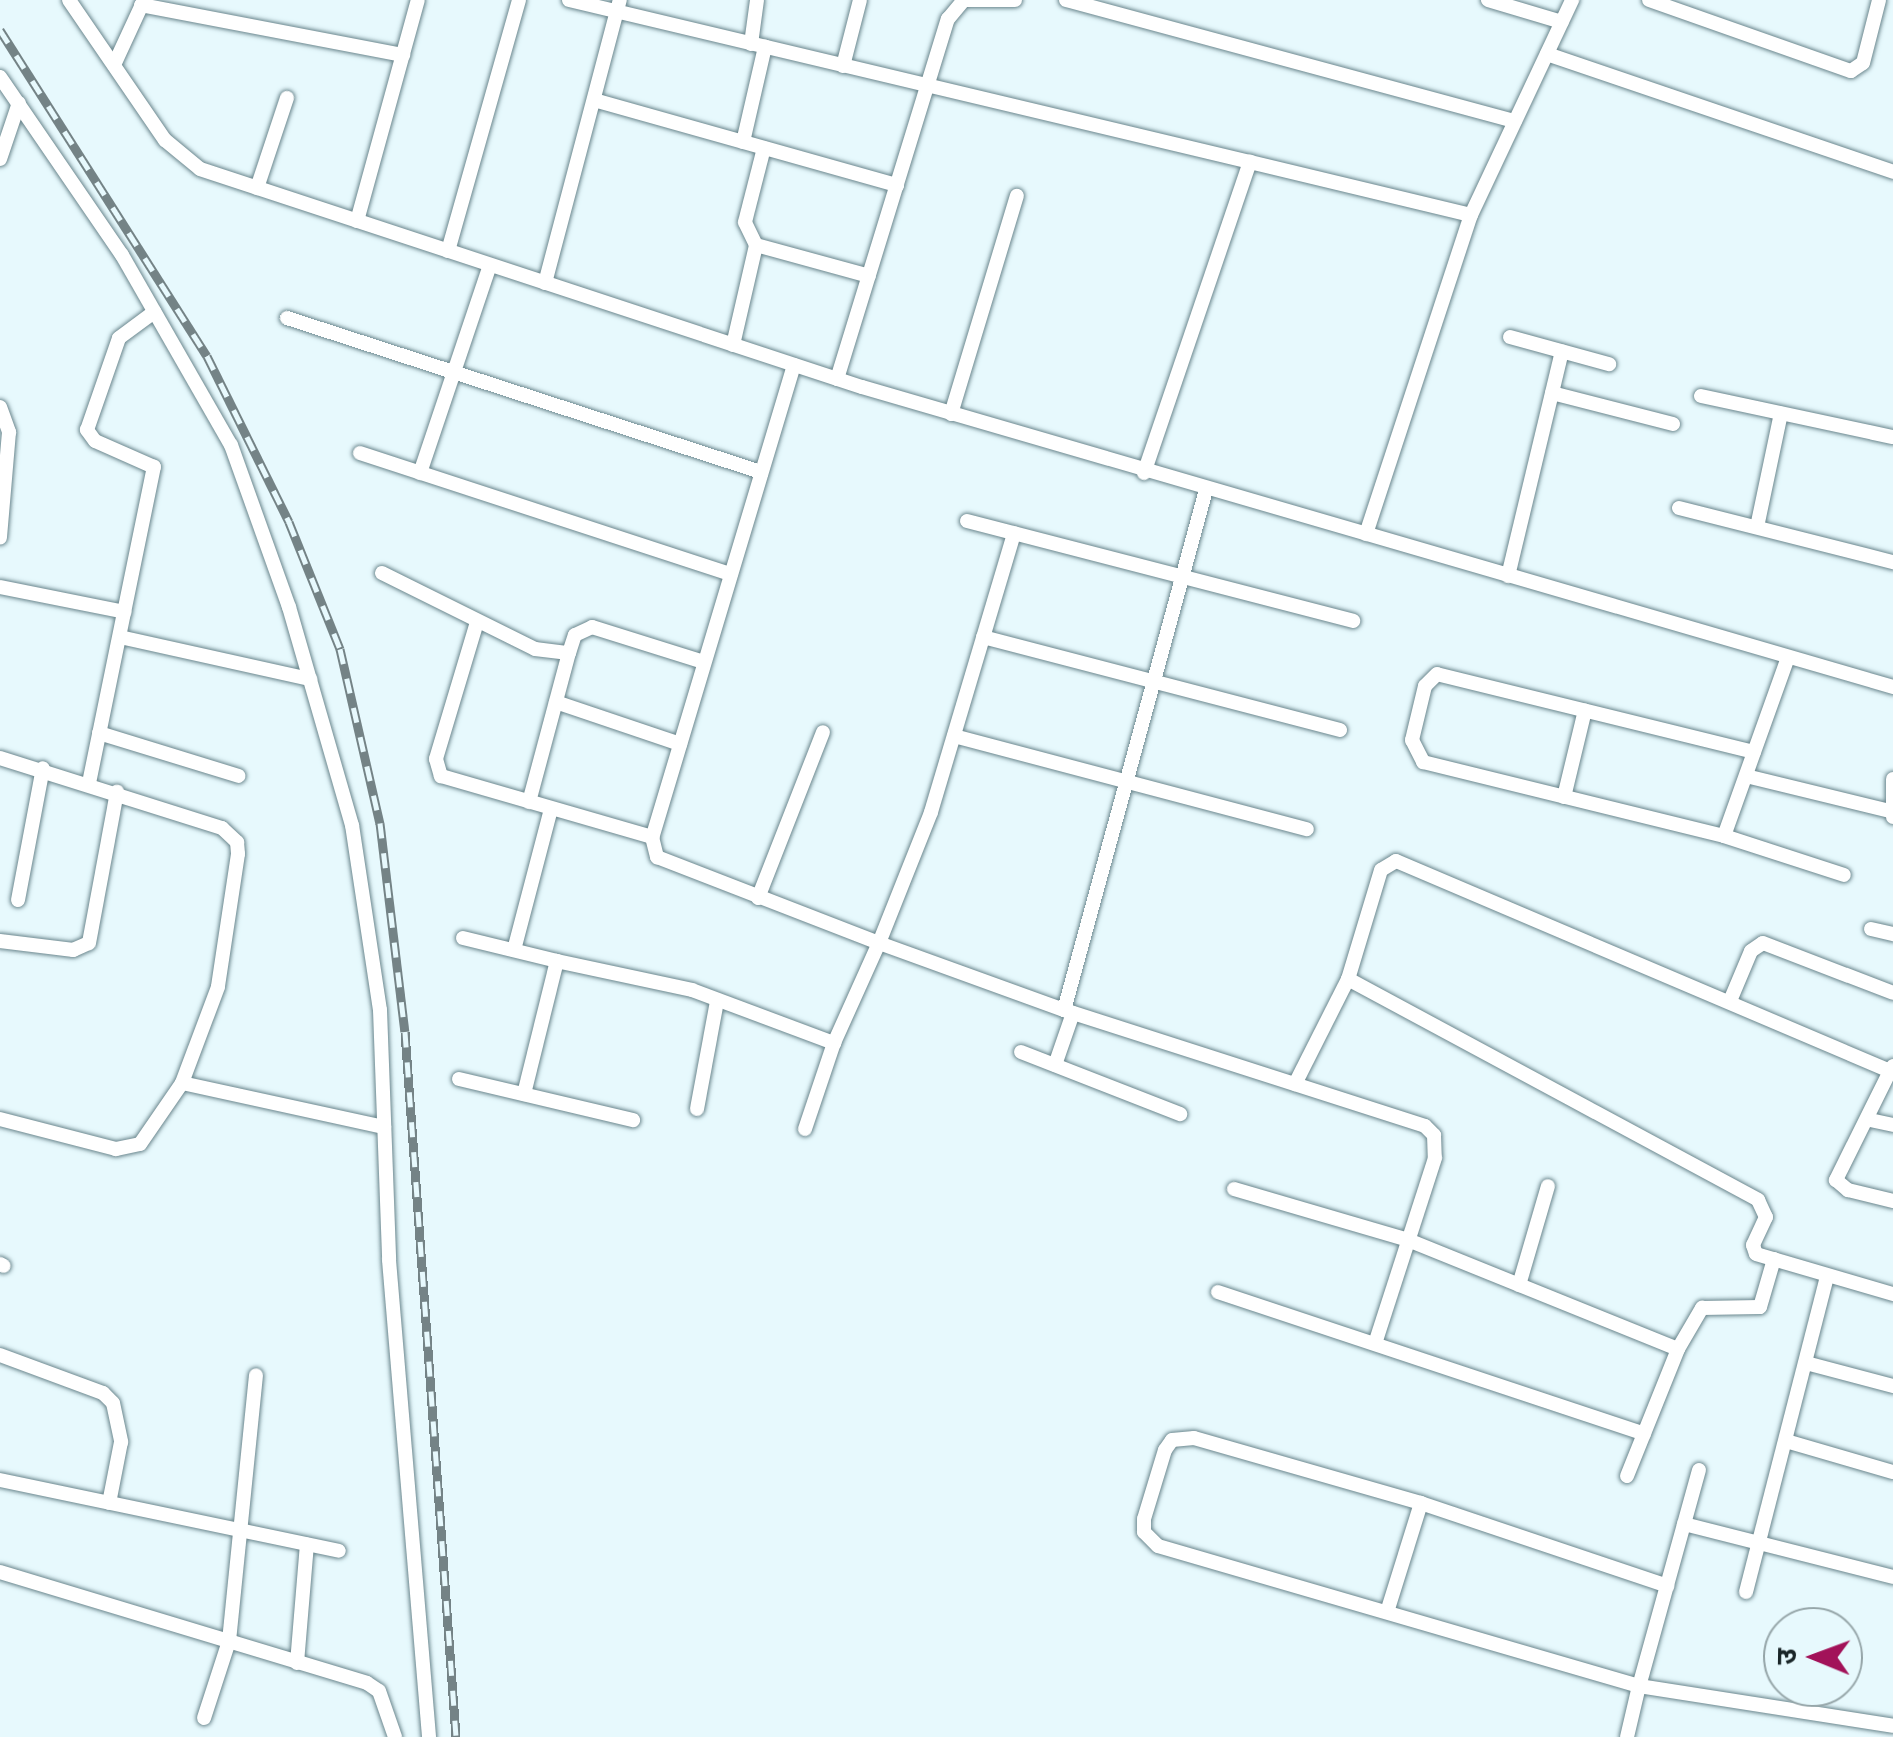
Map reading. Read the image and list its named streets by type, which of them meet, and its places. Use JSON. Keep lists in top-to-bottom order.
{
  "north": "left"
}
